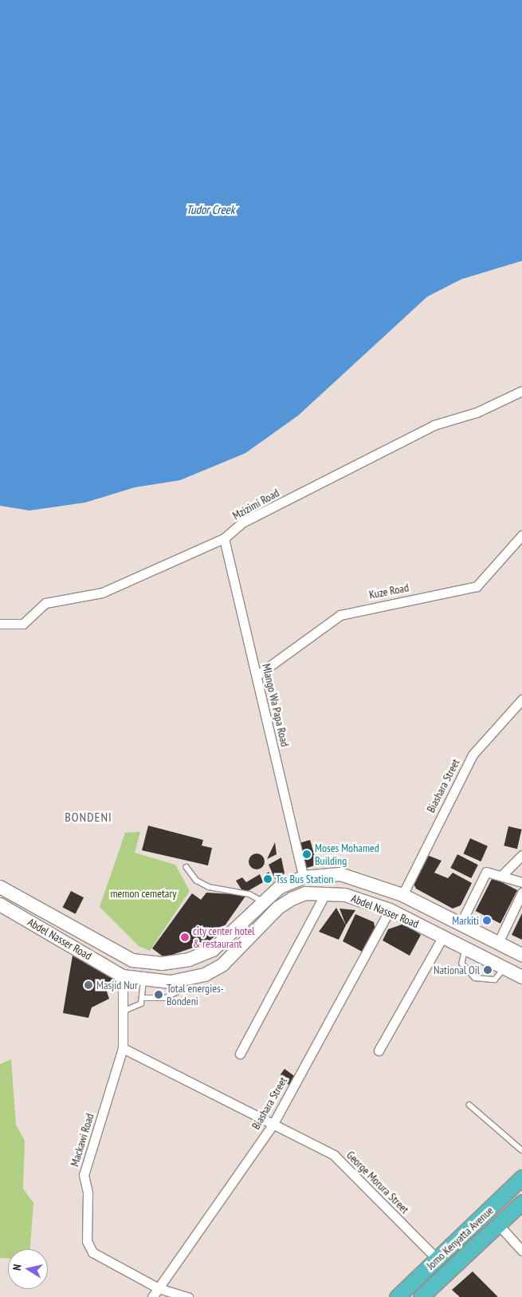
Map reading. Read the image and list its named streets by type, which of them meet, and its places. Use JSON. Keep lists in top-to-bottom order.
{
  "streets": {
    "highway": ["Jomo Kenyatta Avenue"],
    "main road": ["Abdel Nasser Road"],
    "street": [
      "Mzizimi Road",
      "Kuze Road",
      "Mlango Wa Papa Road",
      "Biashara Street",
      "Mackawi Road",
      "George Morura Street"
    ]
  },
  "crossings": [
    ["Mzizimi Road", "Mlango Wa Papa Road"],
    ["Kuze Road", "Mlango Wa Papa Road"],
    ["Mlango Wa Papa Road", "Abdel Nasser Road"],
    ["Biashara Street", "Abdel Nasser Road"],
    ["Biashara Street", "Mackawi Road"],
    ["Biashara Street", "George Morura Street"],
    ["Abdel Nasser Road", "Mackawi Road"],
    ["Mackawi Road", "George Morura Street"],
    ["George Morura Street", "Jomo Kenyatta Avenue"]
  ],
  "districts": ["BONDENI"],
  "water": ["Tudor Creek"],
  "parks": ["memon cemetary"],
  "places": [
    "Moses Mohamed Building",
    "Tss Bus Station",
    "Markiti",
    "city center hotel & restaurant",
    "National Oil",
    "Masjid Nur",
    "Total energies- Bondeni"
  ],
  "north": "left"
}
